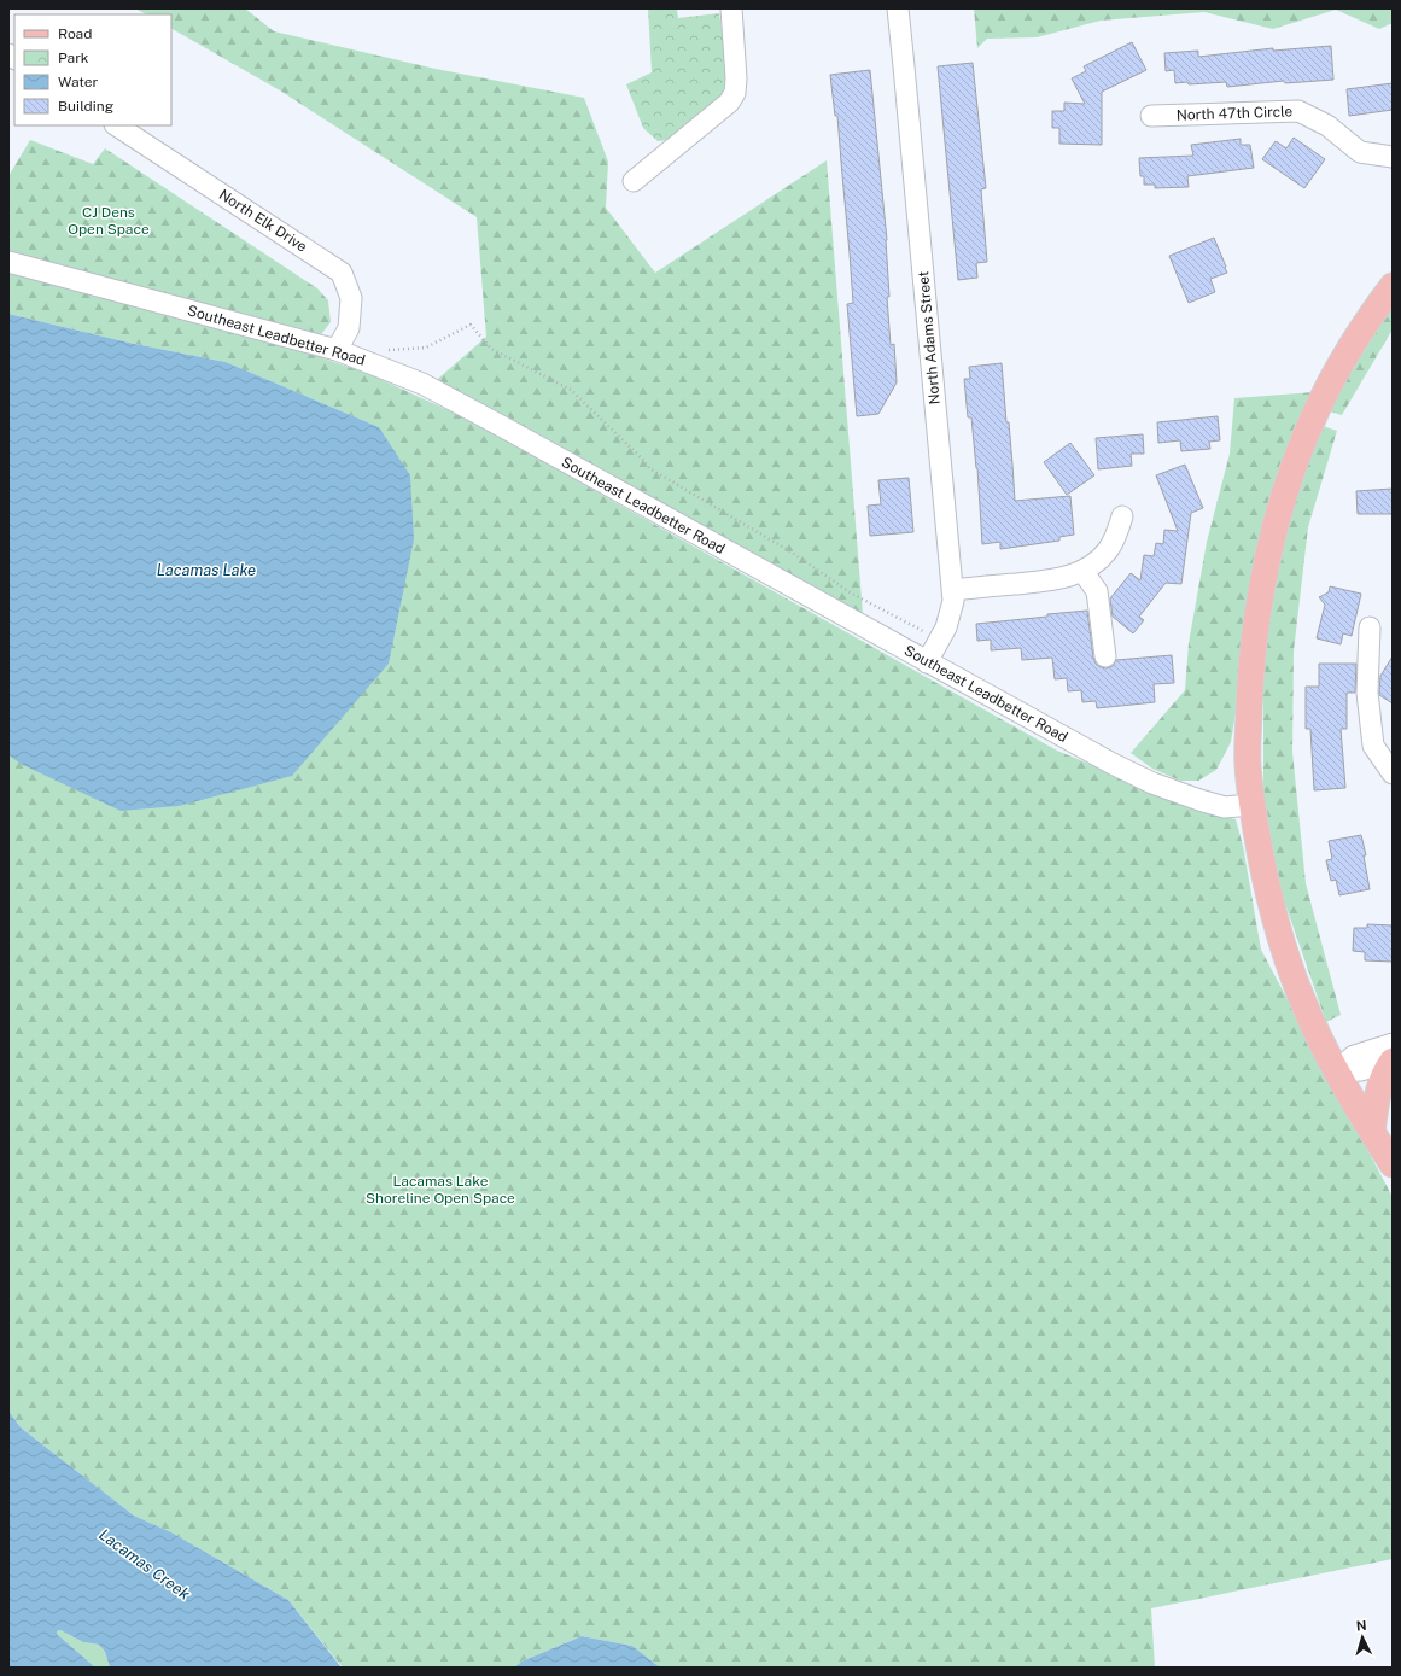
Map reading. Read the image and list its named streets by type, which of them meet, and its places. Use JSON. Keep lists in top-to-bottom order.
{
  "streets": {
    "street": [
      "North 47th Circle",
      "North Elk Drive",
      "Southeast Leadbetter Road",
      "North Adams Street"
    ]
  },
  "crossings": [
    ["North Elk Drive", "Southeast Leadbetter Road"],
    ["Southeast Leadbetter Road", "North Adams Street"]
  ],
  "water": ["Lacamas Lake", "Lacamas Creek"],
  "parks": ["CJ Dens Open Space", "Lacamas Lake Shoreline Open Space"],
  "legend": [
    "Road",
    "Park",
    "Water",
    "Building"
  ],
  "north": "top"
}
